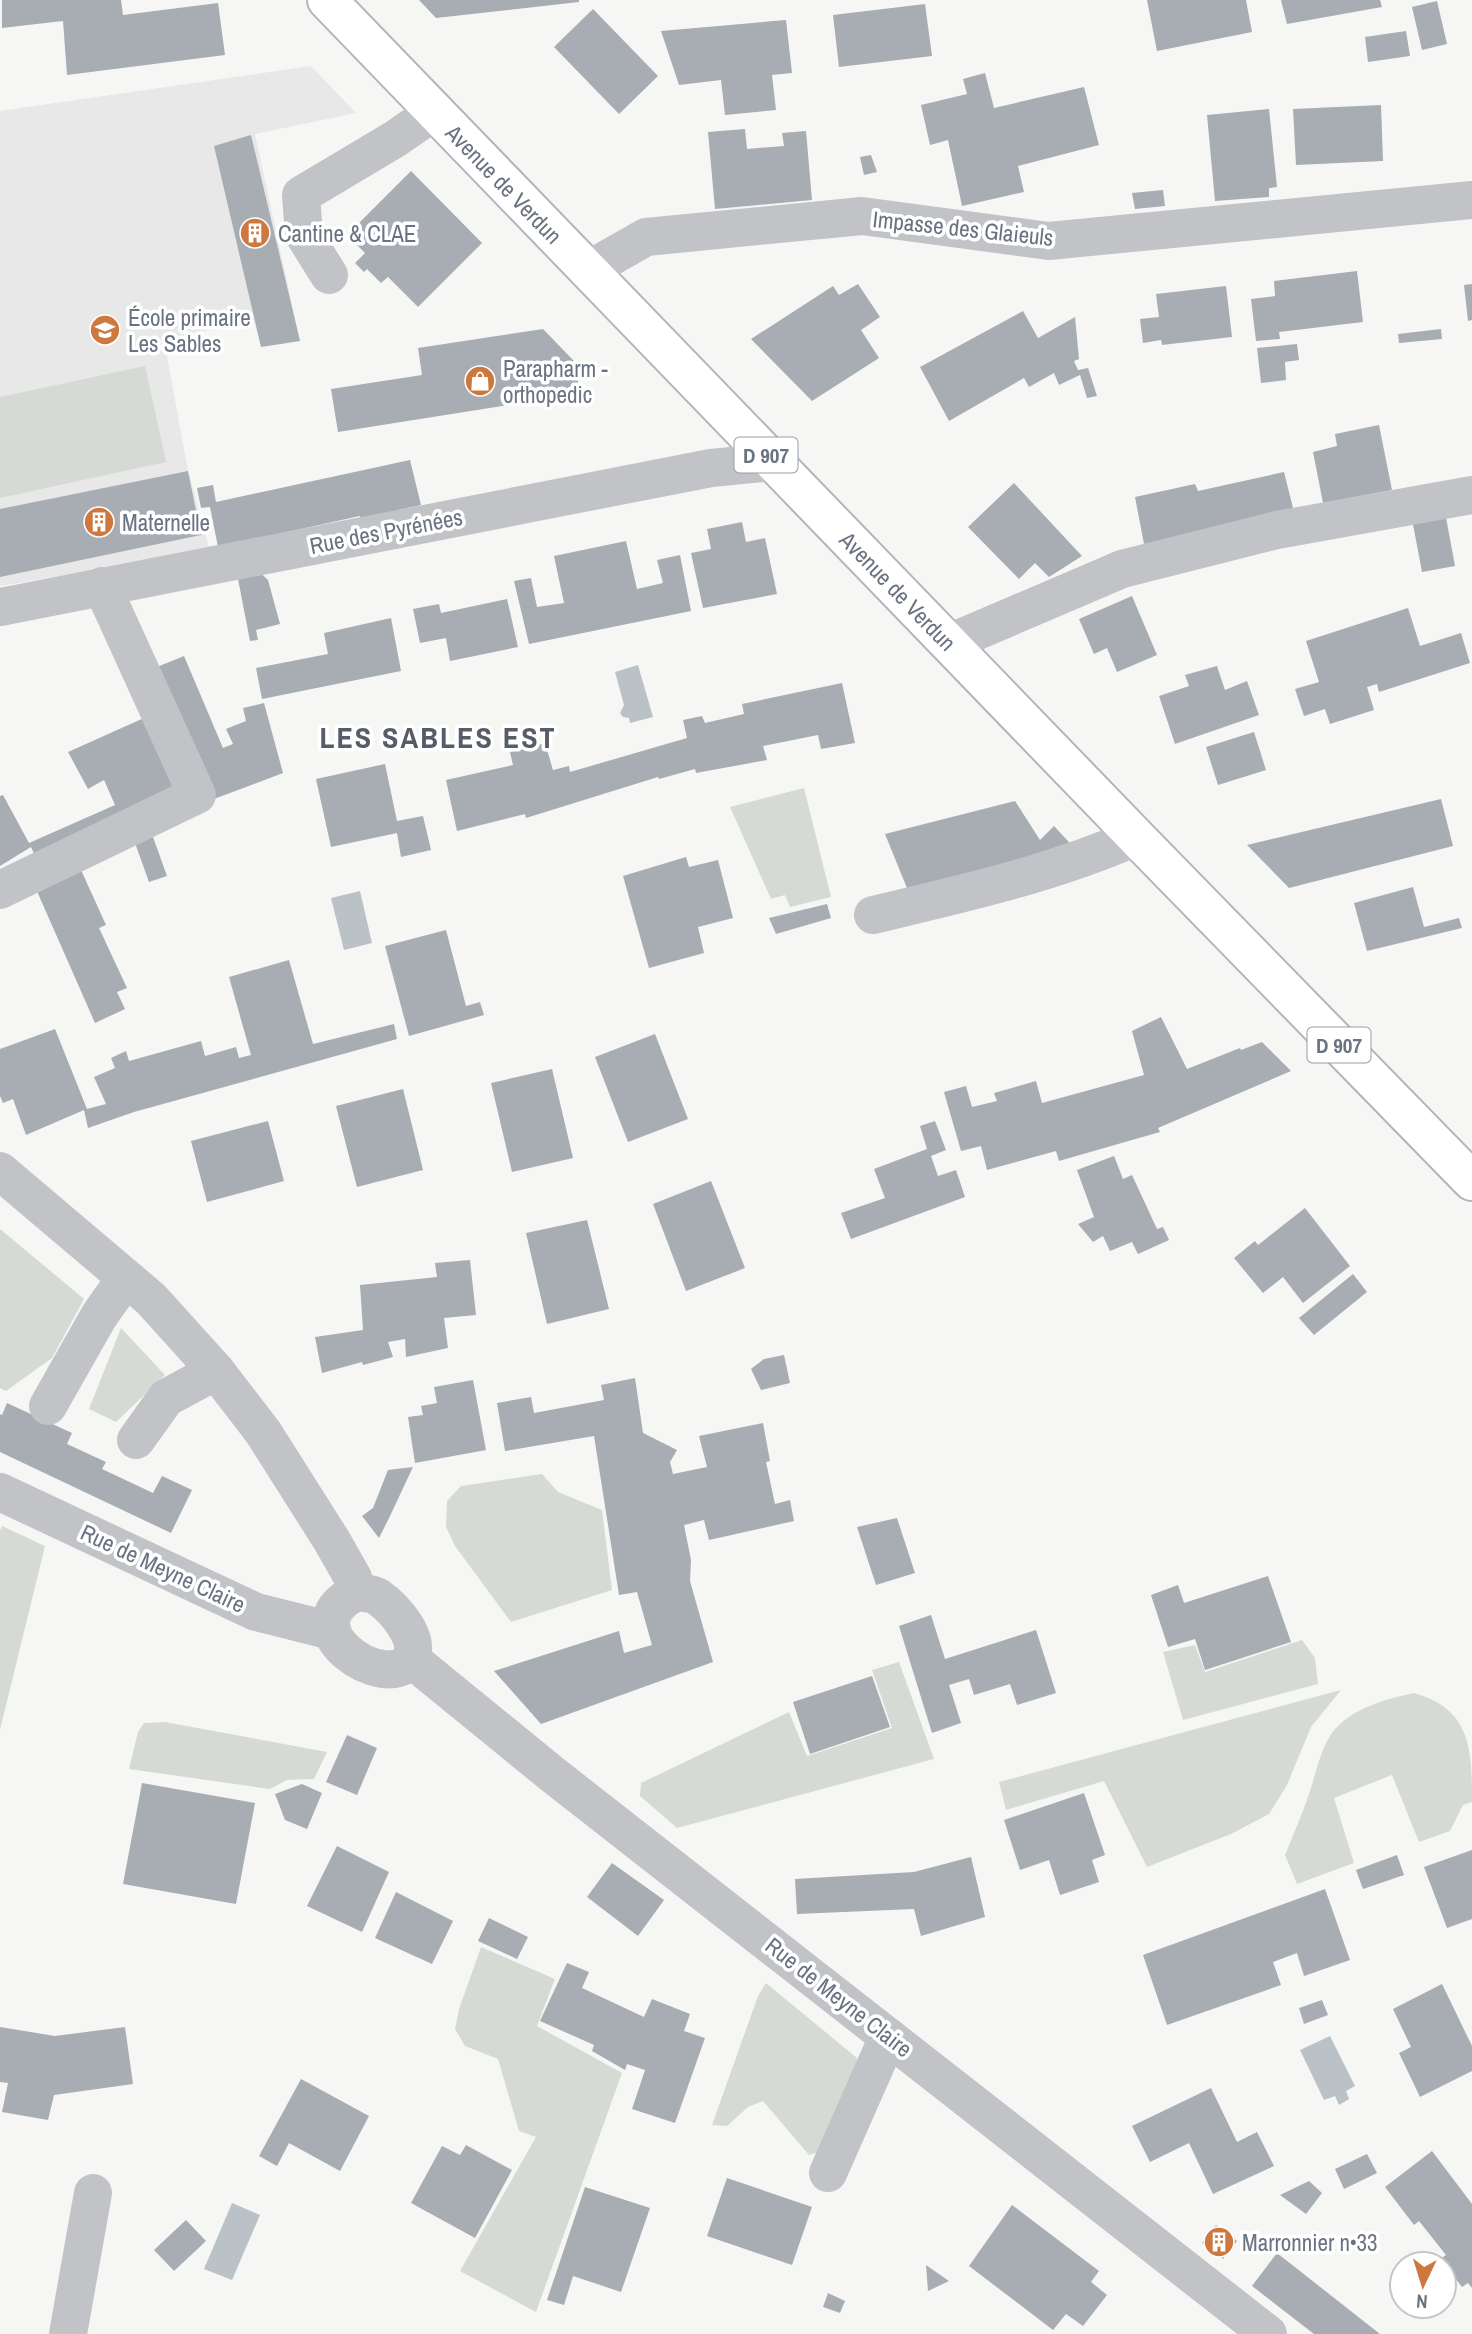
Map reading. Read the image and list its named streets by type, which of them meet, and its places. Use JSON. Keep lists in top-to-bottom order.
{
  "streets": {
    "main road": ["Avenue de Verdun", "D 907"],
    "street": ["Impasse des Glaieuls", "Rue des Pyrénées", "Rue de Meyne Claire"]
  },
  "crossings": [
    ["Avenue de Verdun", "Impasse des Glaieuls"],
    ["Avenue de Verdun", "Rue des Pyrénées"]
  ],
  "districts": ["LES SABLES EST"],
  "places": {
    "building": ["Cantine & CLAE", "Maternelle", "Marronnier n•33"],
    "school or university": ["École primaire Les Sables"],
    "shop": ["Parapharm - orthopedic"]
  },
  "north": "bottom"
}
